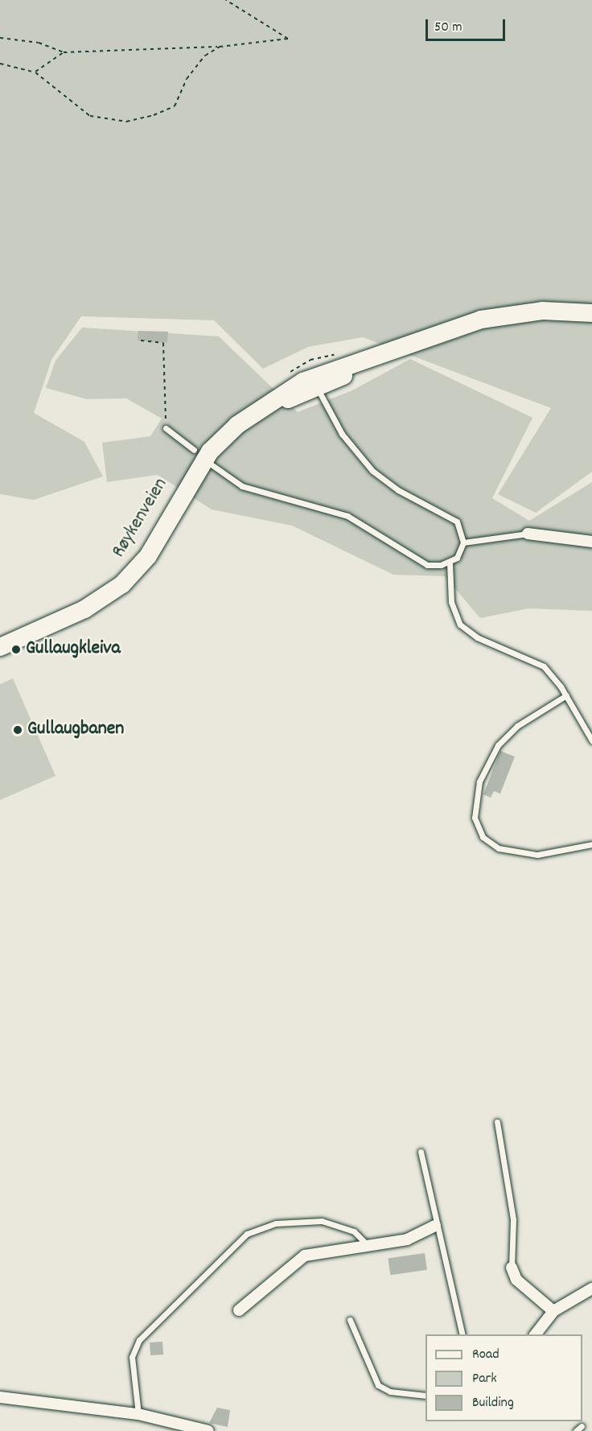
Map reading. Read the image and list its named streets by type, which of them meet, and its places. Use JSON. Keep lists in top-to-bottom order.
{
  "streets": {
    "highway": ["Røykenveien"]
  },
  "places": ["Gullaugkleiva", "Gullaugbanen"],
  "legend": ["Road", "Park", "Building"],
  "scale_bar": "50 m"
}
